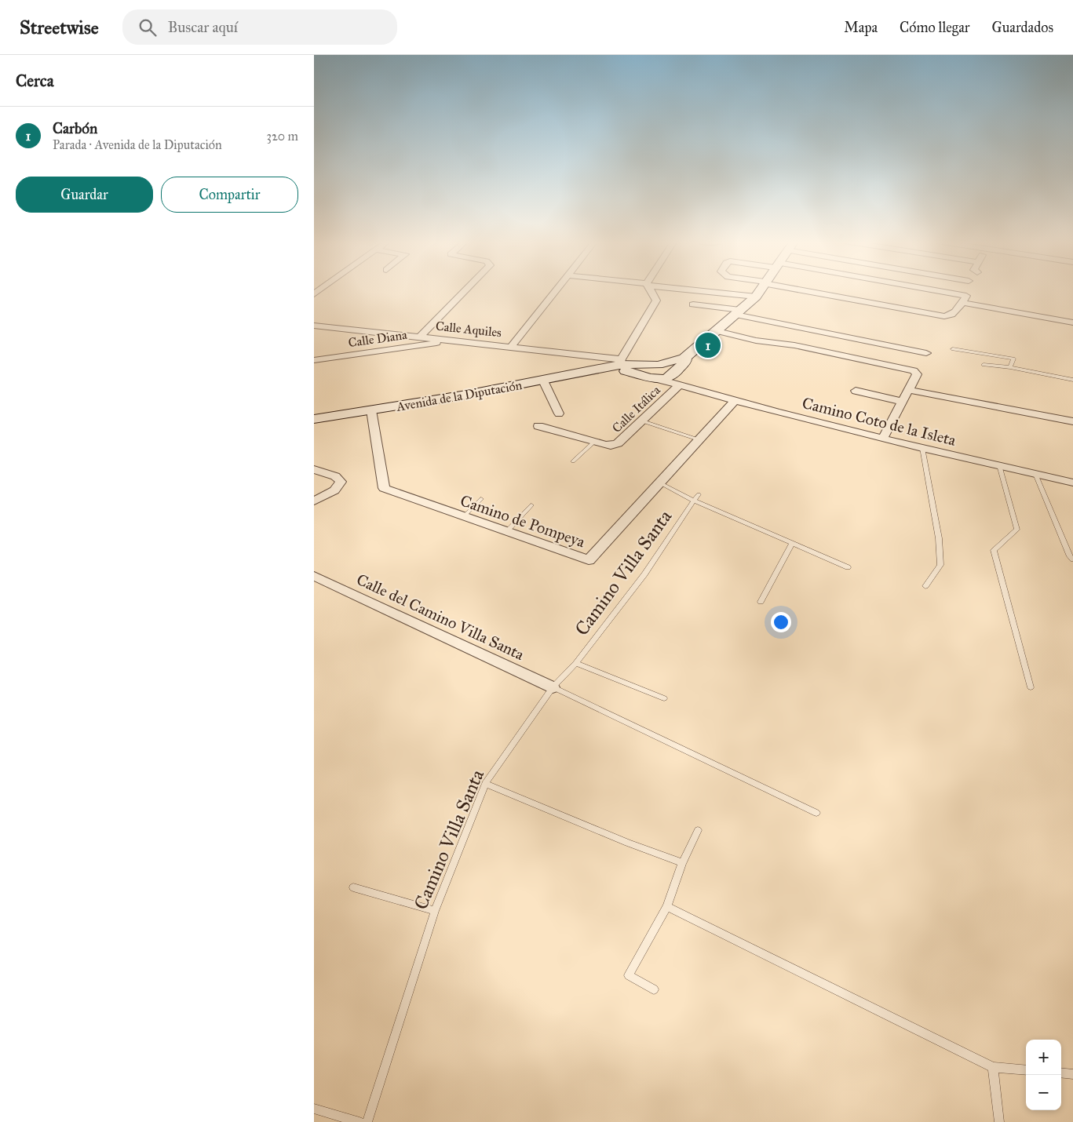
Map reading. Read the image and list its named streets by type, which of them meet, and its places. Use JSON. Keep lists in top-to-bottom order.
{
  "streets": {
    "street": [
      "Calle Aquiles",
      "Calle Diana",
      "Avenida de la Diputación",
      "Calle Itálica",
      "Camino Coto de la Isleta",
      "Camino de Pompeya",
      "Calle del Camino Villa Santa"
    ],
    "lane": ["Camino Villa Santa"]
  },
  "crossings": [
    ["Calle Aquiles", "Calle Diana"],
    ["Calle Aquiles", "Avenida de la Diputación"],
    ["Avenida de la Diputación", "Calle Itálica"],
    ["Avenida de la Diputación", "Camino Coto de la Isleta"],
    ["Avenida de la Diputación", "Camino de Pompeya"],
    ["Calle Itálica", "Camino Coto de la Isleta"],
    ["Camino Coto de la Isleta", "Camino de Pompeya"],
    ["Camino de Pompeya", "Camino Villa Santa"],
    ["Camino Villa Santa", "Calle del Camino Villa Santa"]
  ],
  "page": {
    "header": "Streetwise",
    "search": "Buscar aquí",
    "nav": ["Mapa", "Cómo llegar", "Guardados"],
    "heading": "Cerca",
    "list": [
      {
        "mark": "1",
        "name": "Carbón",
        "note": "Parada · Avenida de la Diputación",
        "value": "320 m"
      }
    ],
    "buttons": ["Guardar", "Compartir"],
    "pins": "1",
    "map_buttons": ["+", "−"]
  }
}
